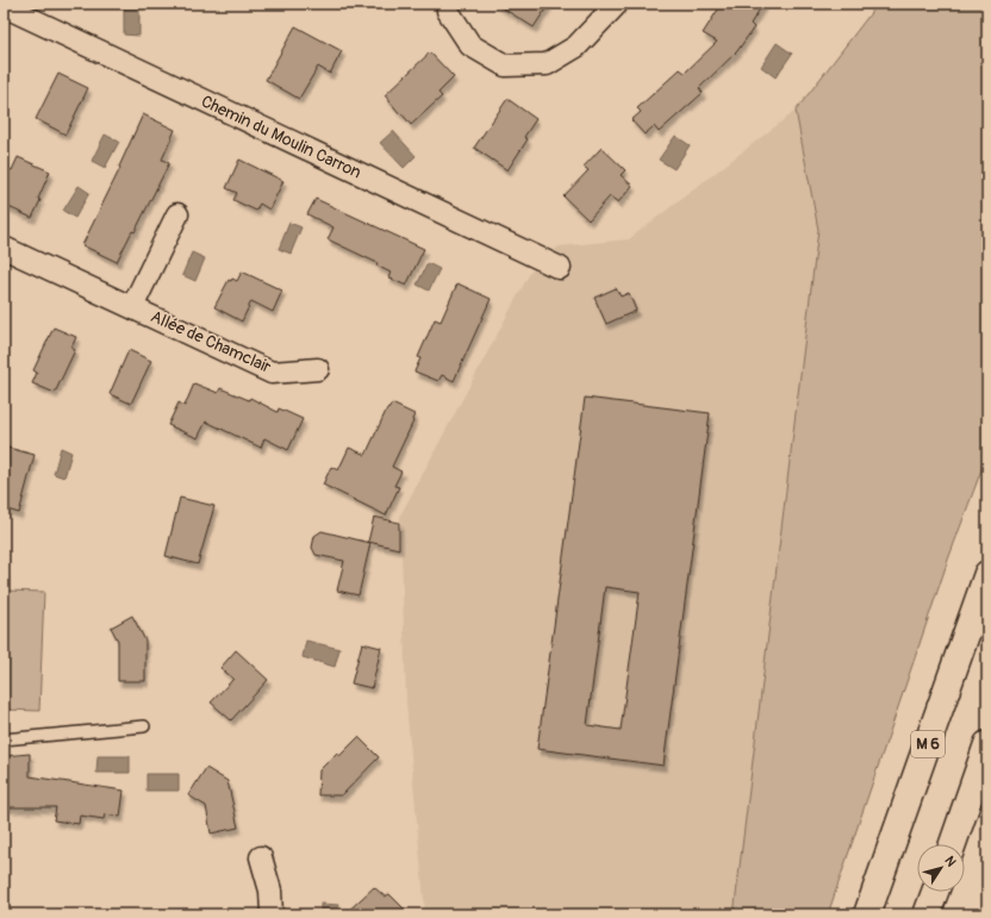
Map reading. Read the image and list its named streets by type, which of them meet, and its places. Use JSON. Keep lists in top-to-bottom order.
{
  "streets": {
    "highway": ["M 6"],
    "street": ["Chemin du Moulin Carron", "Allée de Chamclair"]
  },
  "north": "top right"
}
